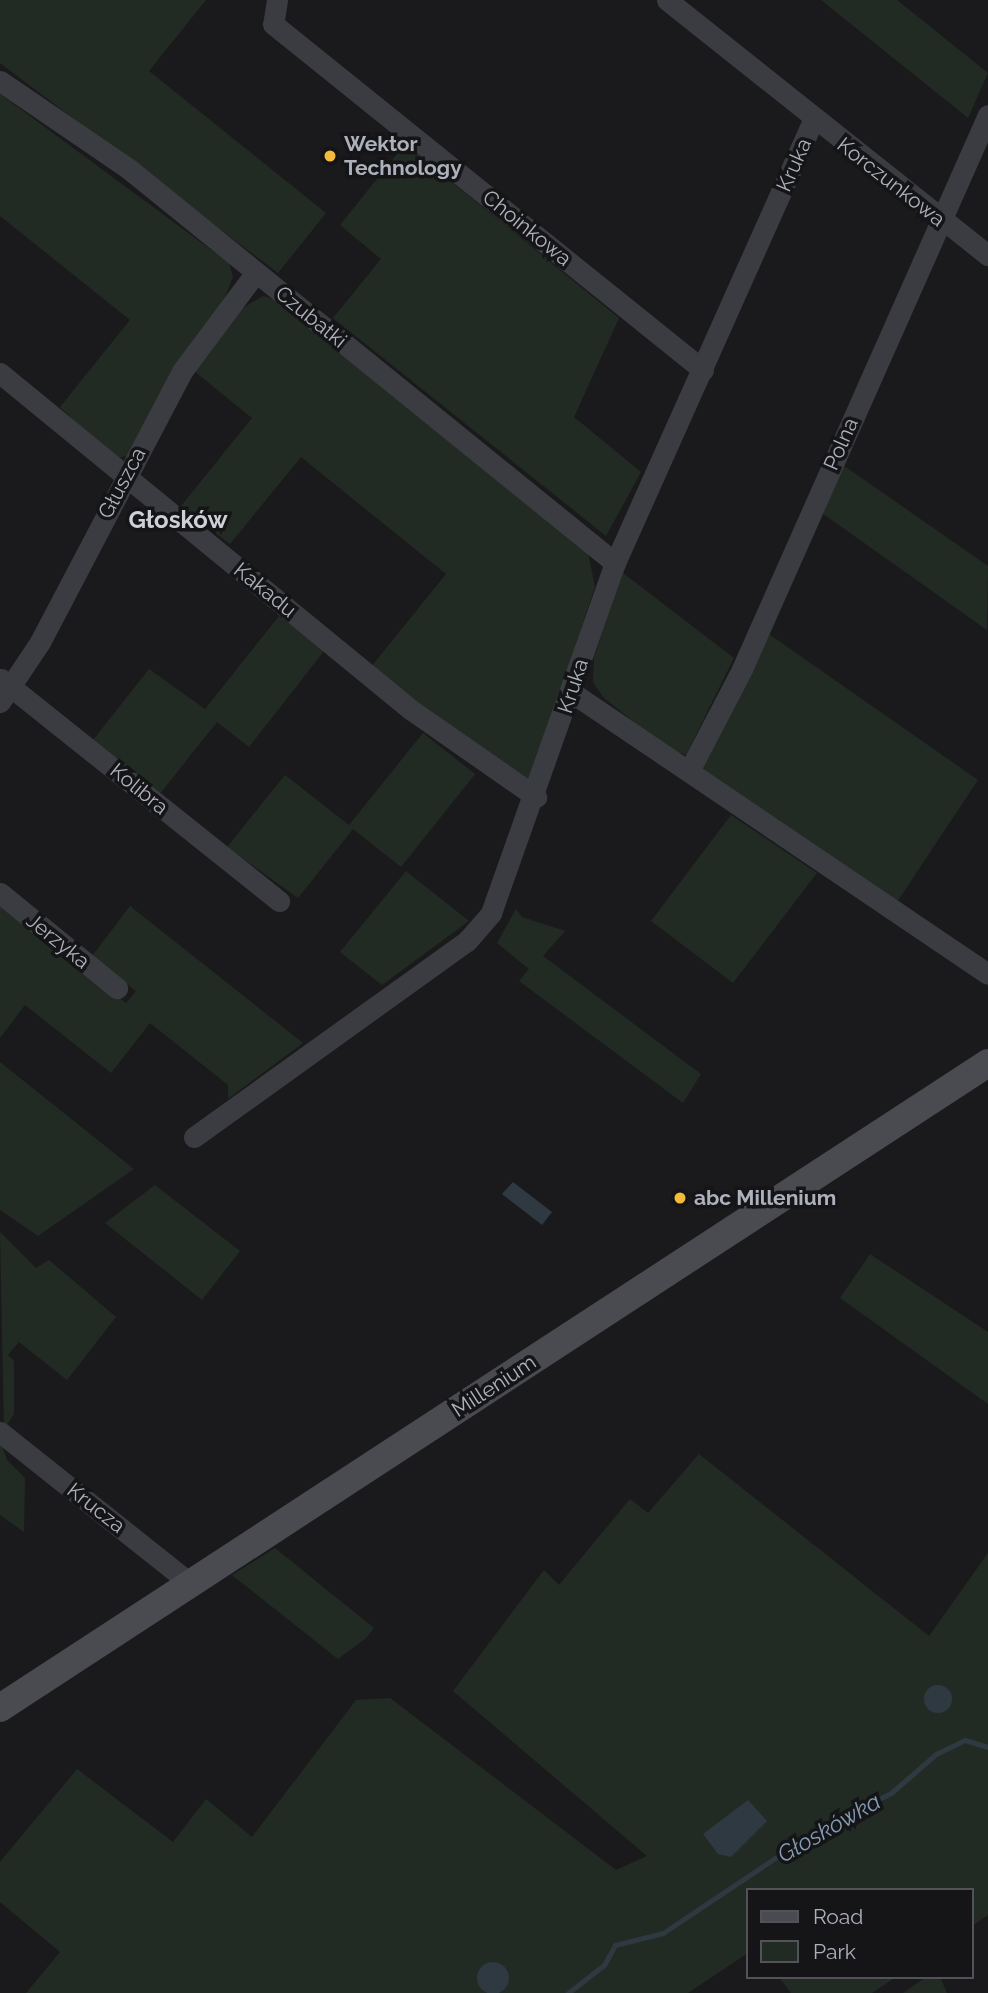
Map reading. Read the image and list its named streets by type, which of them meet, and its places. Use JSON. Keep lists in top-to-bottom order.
{
  "streets": {
    "street": [
      "Kruka",
      "Korczunkowa",
      "Choinkowa",
      "Czubatki",
      "Polna",
      "Głuszca",
      "Kakadu",
      "Kolibra",
      "Jerzyka",
      "Millenium",
      "Krucza"
    ]
  },
  "crossings": [
    ["Kruka", "Korczunkowa"],
    ["Kruka", "Choinkowa"],
    ["Kruka", "Czubatki"],
    ["Kruka", "Kakadu"],
    ["Korczunkowa", "Polna"],
    ["Czubatki", "Głuszca"],
    ["Głuszca", "Kakadu"],
    ["Głuszca", "Kolibra"],
    ["Millenium", "Krucza"]
  ],
  "districts": ["Głosków"],
  "water": ["Głoskówka"],
  "places": ["Wektor Technology", "abc Millenium"],
  "legend": ["Road", "Park"]
}
